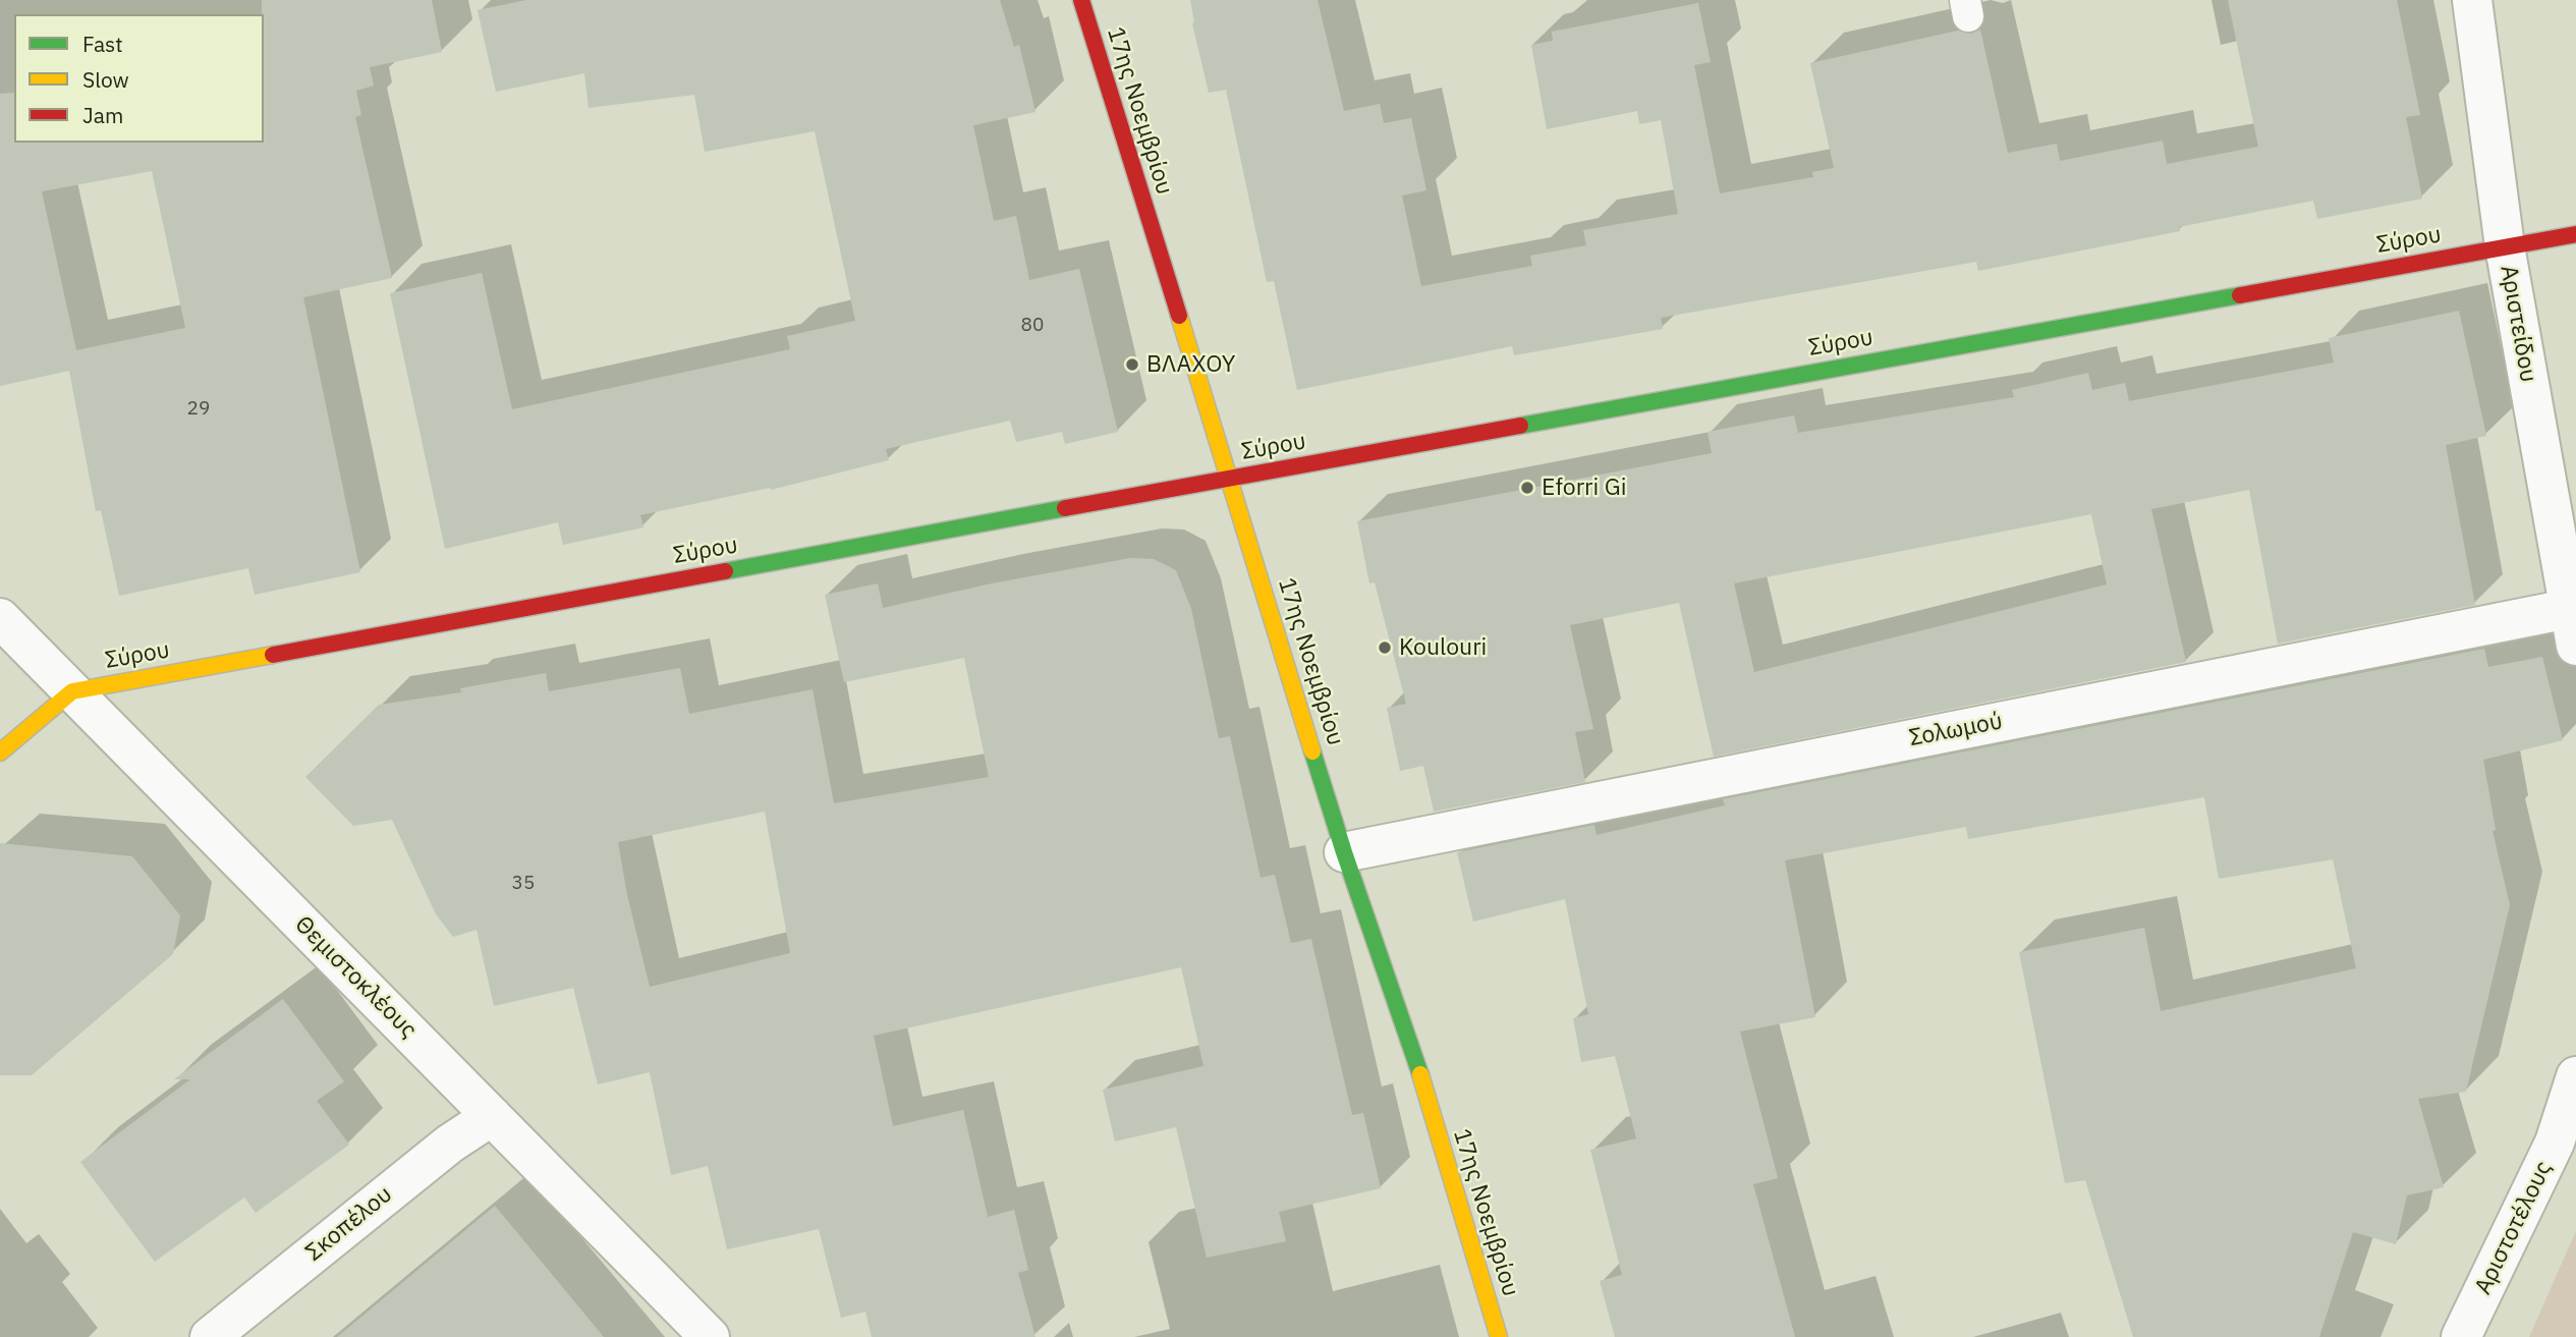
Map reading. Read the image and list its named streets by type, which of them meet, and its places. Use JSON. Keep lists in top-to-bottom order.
{
  "streets": {
    "street": [
      "17ης Νοεμβρίου",
      "Σύρου",
      "Αριστείδου",
      "Σολωμού",
      "Θεμιστοκλέους",
      "Σκοπέλου",
      "Αριστοτέλους"
    ]
  },
  "crossings": [
    ["17ης Νοεμβρίου", "Σύρου"],
    ["17ης Νοεμβρίου", "Σολωμού"],
    ["Σύρου", "Αριστείδου"],
    ["Σύρου", "Θεμιστοκλέους"],
    ["Αριστείδου", "Σολωμού"],
    ["Θεμιστοκλέους", "Σκοπέλου"]
  ],
  "places": ["ΒΛΑΧΟΥ", "Eforri Gi", "Koulouri"],
  "house_numbers": ["80", "29", "35"],
  "legend": ["Fast", "Slow", "Jam"]
}
